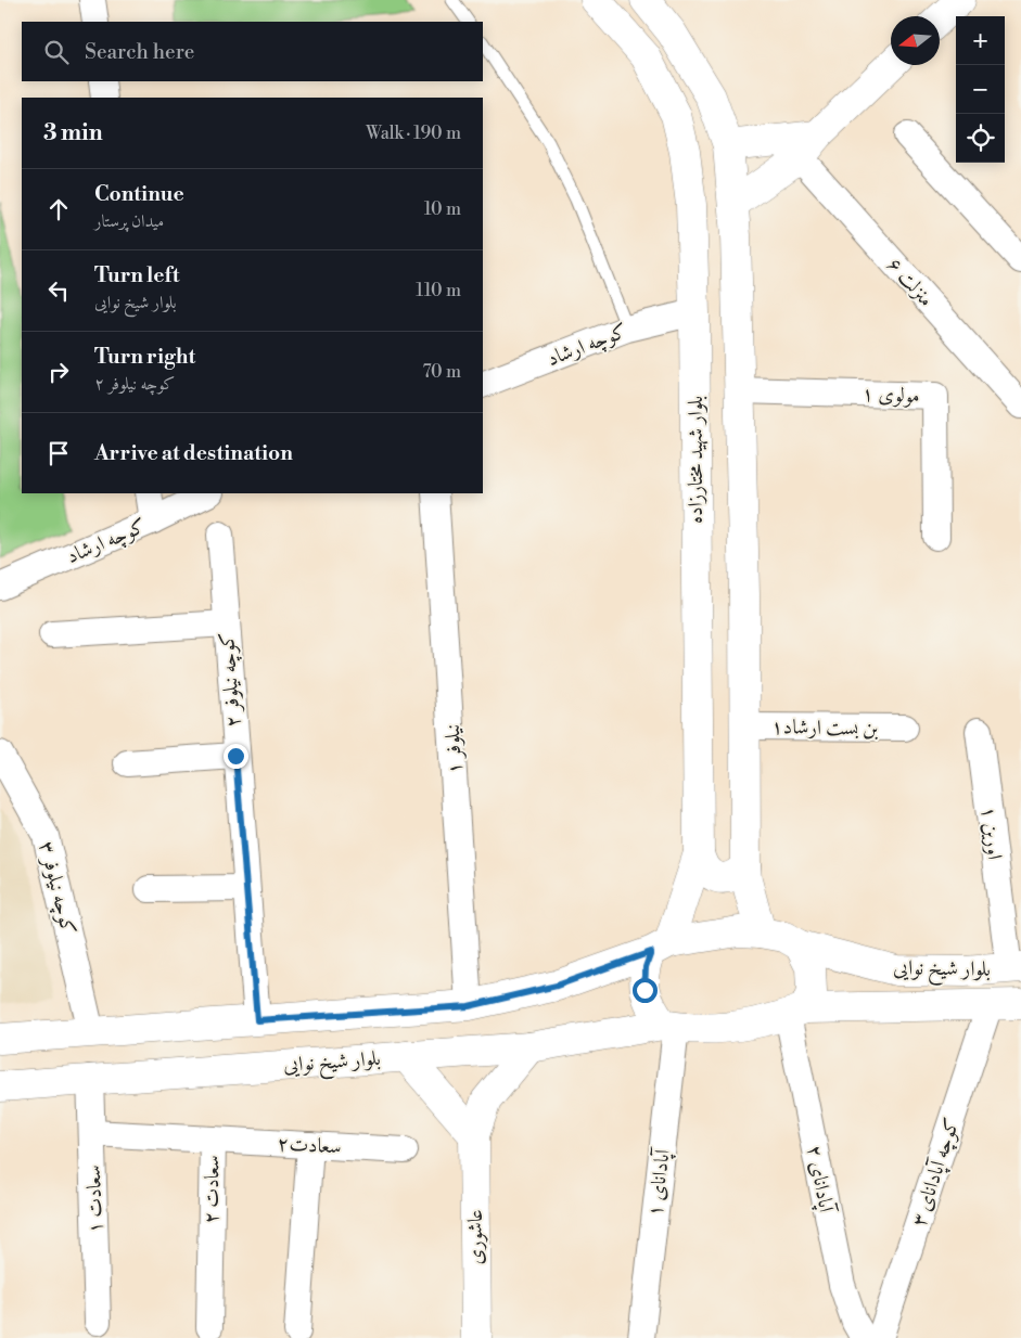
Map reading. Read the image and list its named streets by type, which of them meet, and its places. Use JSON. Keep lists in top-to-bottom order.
{
  "streets": {
    "street": [
      "منزلت ۶",
      "کوچه ارشاد",
      "مولوی ۱",
      "بلوار شهید مختارزاده",
      "کوچه نیلوفر ۲",
      "بن بست ارشاد۱",
      "۱ نیلوفر",
      "اورین ۱",
      "کوچه نیلوفر ۳",
      "بلوار شیخ نوایی",
      "سعادت۲",
      "کوچه آپادانای ۳",
      "آپادانای ۲",
      "آپادانای ۱",
      "سعادت ۲",
      "سعادت ۱",
      "عاشوری"
    ]
  },
  "crossings": [
    ["کوچه ارشاد", "بلوار شهید مختارزاده"],
    ["مولوی ۱", "بلوار شهید مختارزاده"],
    ["بلوار شهید مختارزاده", "بن بست ارشاد۱"],
    ["بلوار شهید مختارزاده", "بلوار شیخ نوایی"],
    ["بلوار شهید مختارزاده", "آپادانای ۱"],
    ["اورین ۱", "بلوار شیخ نوایی"],
    ["بلوار شیخ نوایی", "کوچه آپادانای ۳"],
    ["بلوار شیخ نوایی", "آپادانای ۲"],
    ["بلوار شیخ نوایی", "آپادانای ۱"],
    ["بلوار شیخ نوایی", "سعادت ۱"],
    ["بلوار شیخ نوایی", "عاشوری"],
    ["سعادت۲", "سعادت ۲"],
    ["سعادت ۲", "سعادت ۱"]
  ],
  "north": "left",
  "page": {
    "map_buttons": ["+", "−"],
    "search": "Search here",
    "heading": ["3 min", "Walk · 190 m"],
    "list": [
      ["Continue", "میدان پرستار", "10 m"],
      ["Turn left", "بلوار شیخ نوایی", "110 m"],
      ["Turn right", "کوچه نیلوفر ۲", "70 m"],
      "Arrive at destination"
    ]
  }
}
